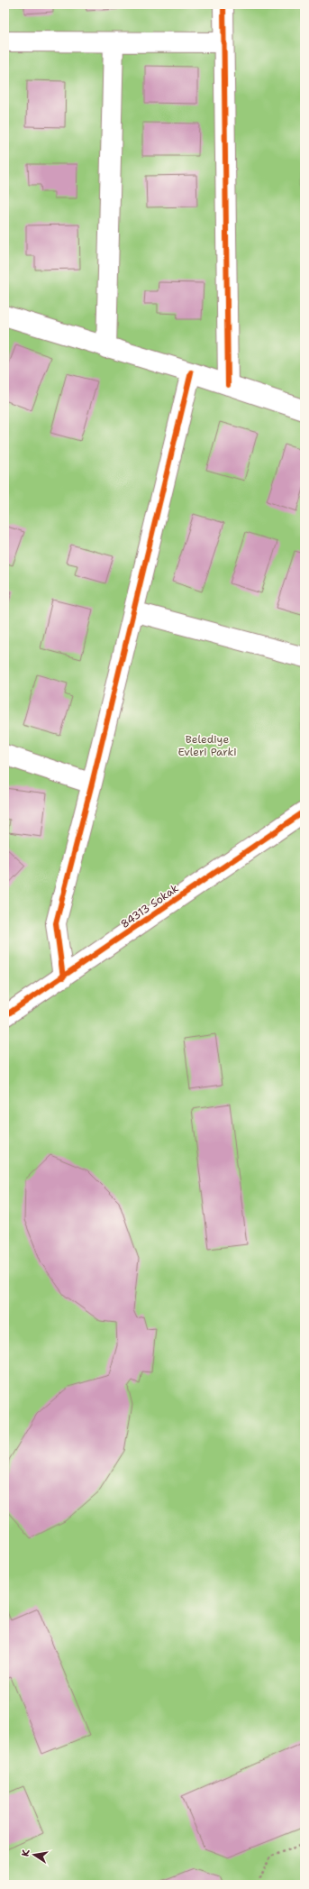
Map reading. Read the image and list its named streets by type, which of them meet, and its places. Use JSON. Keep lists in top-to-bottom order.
{
  "streets": {
    "street": ["84313 Sokak"]
  },
  "parks": ["Belediye Evleri Parki"],
  "north": "left"
}
